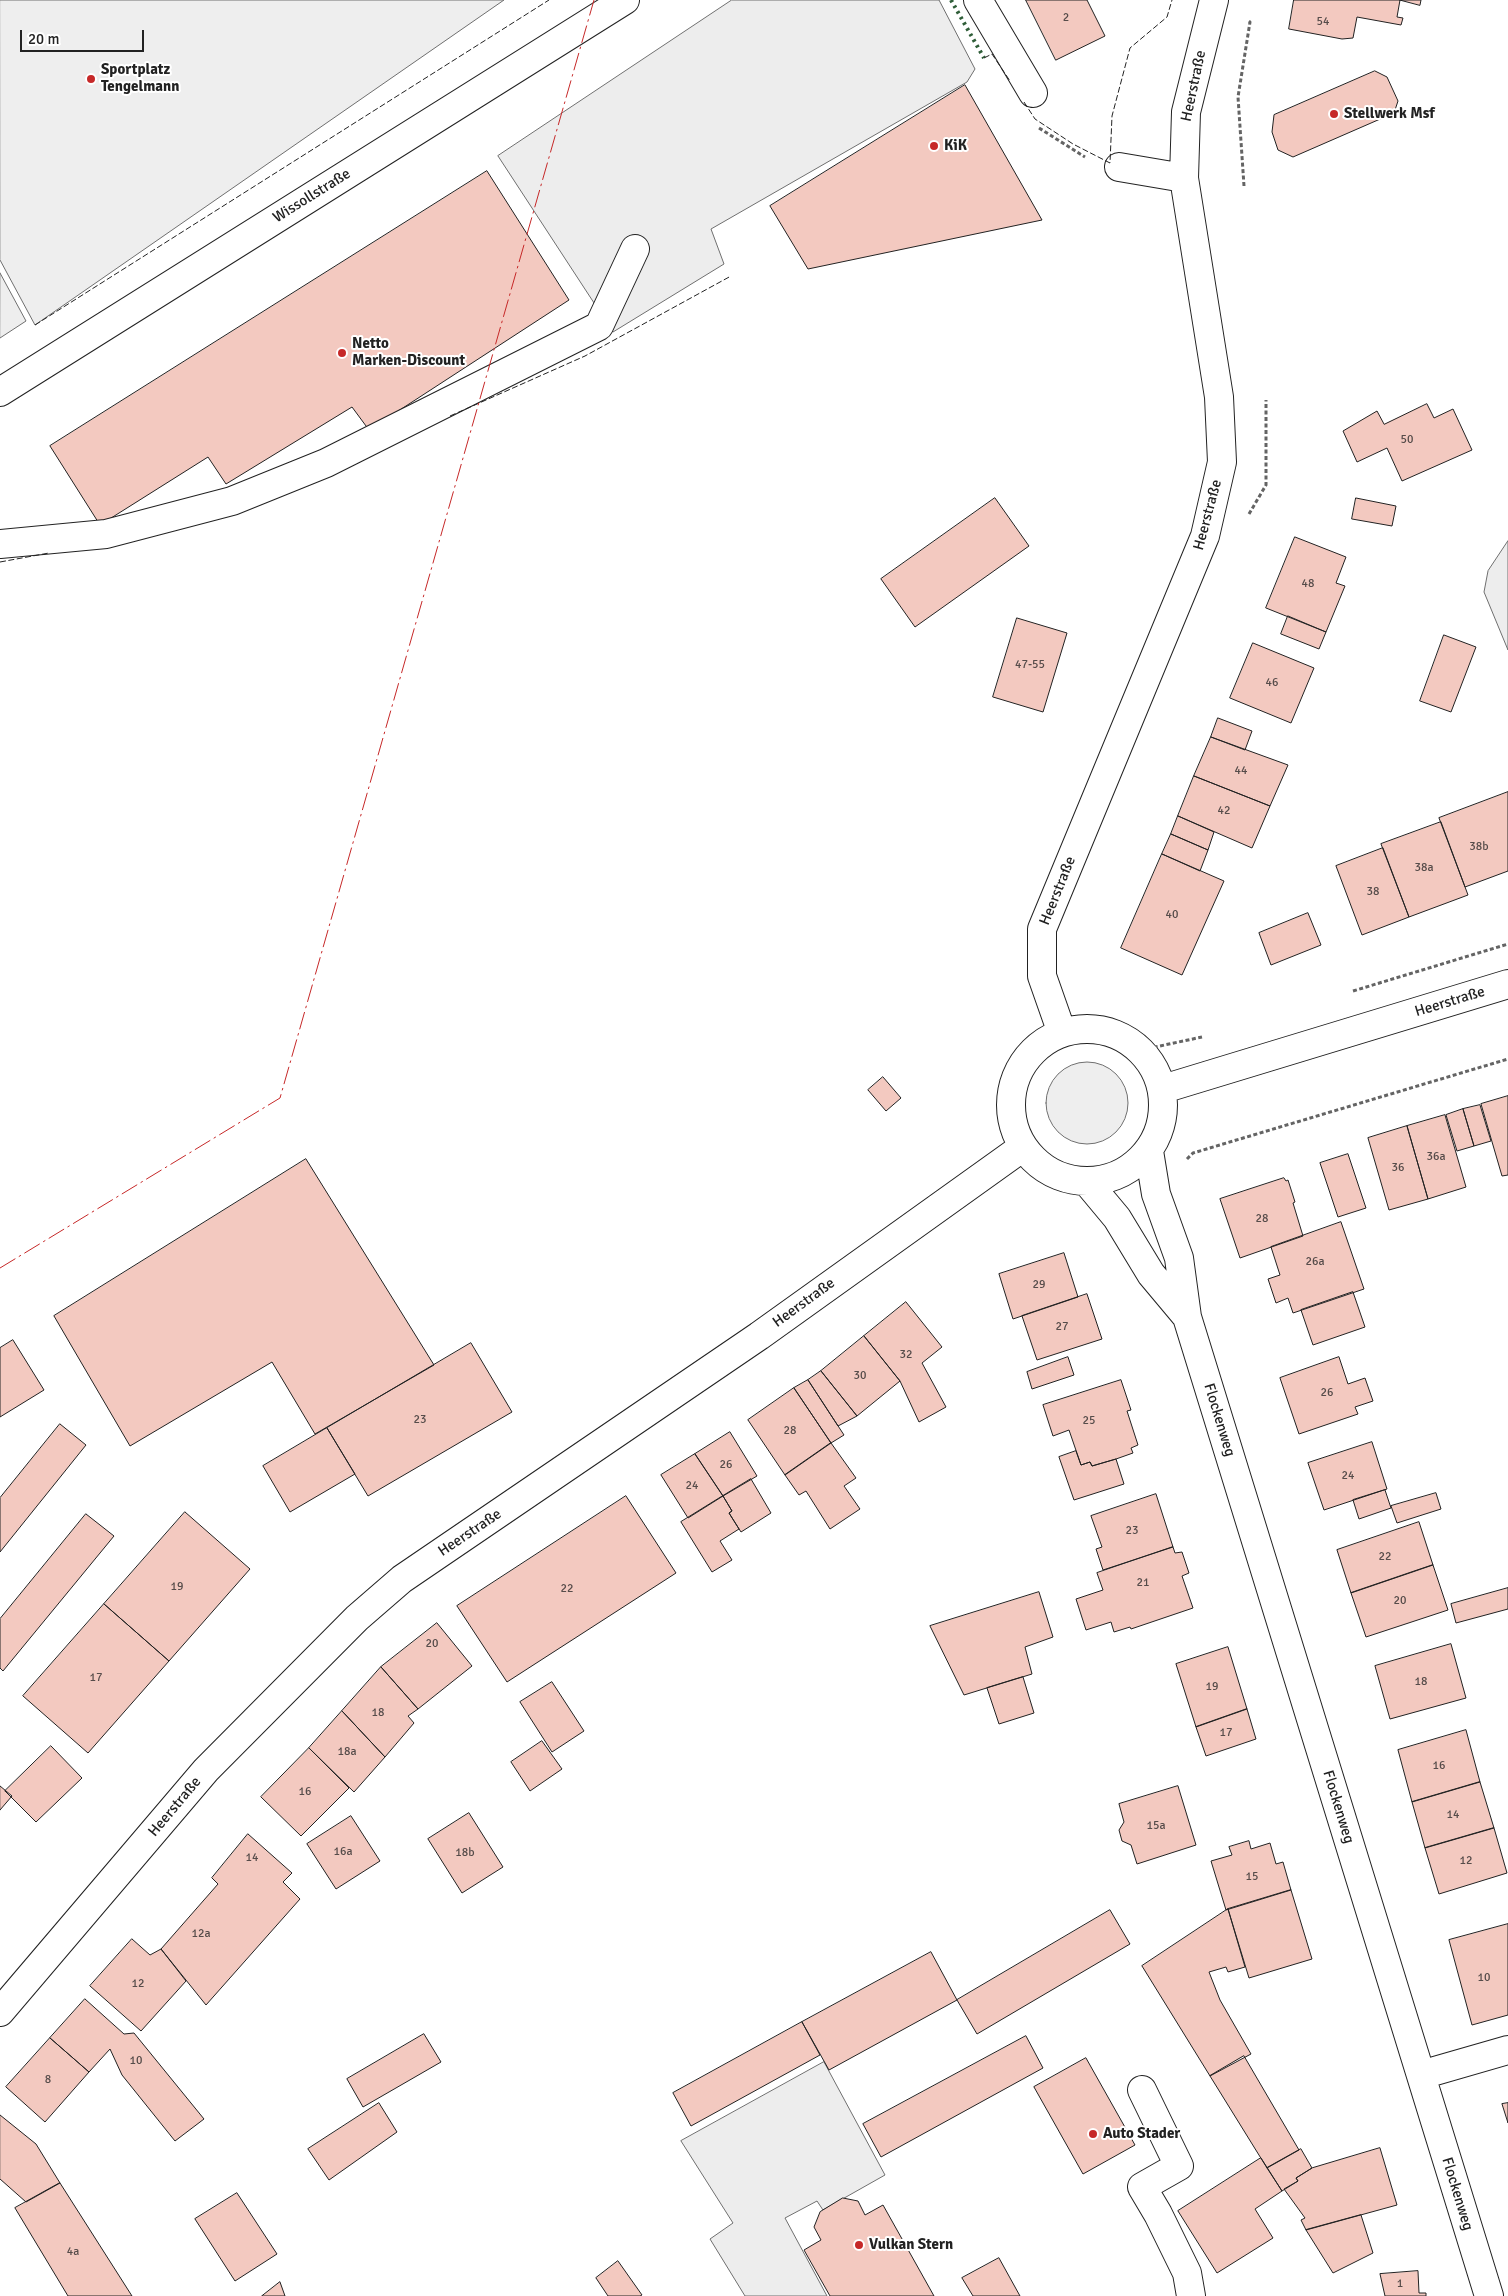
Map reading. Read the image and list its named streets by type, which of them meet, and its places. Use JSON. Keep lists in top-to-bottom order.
{
  "streets": {
    "street": ["Heerstraße", "Wissollstraße", "Flockenweg"]
  },
  "crossings": [
    ["Heerstraße", "Flockenweg"]
  ],
  "places": [
    "Sportplatz Tengelmann",
    "Stellwerk Msf",
    "KiK",
    "Netto Marken-Discount",
    "Auto Stader",
    "Vulkan Stern"
  ],
  "house_numbers": [
    "2",
    "54",
    "50",
    "48",
    "47-55",
    "46",
    "44",
    "42",
    "38b",
    "38a",
    "38",
    "40",
    "36a",
    "36",
    "28",
    "26a",
    "29",
    "27",
    "32",
    "30",
    "26",
    "23",
    "25",
    "28",
    "26",
    "24",
    "24",
    "23",
    "22",
    "21",
    "19",
    "22",
    "20",
    "20",
    "17",
    "18",
    "19",
    "18",
    "17",
    "18a",
    "16",
    "16",
    "14",
    "15a",
    "16a",
    "18b",
    "14",
    "12",
    "15",
    "12a",
    "10",
    "12",
    "10",
    "8",
    "4a",
    "1"
  ],
  "scale_bar": "20 m"
}
